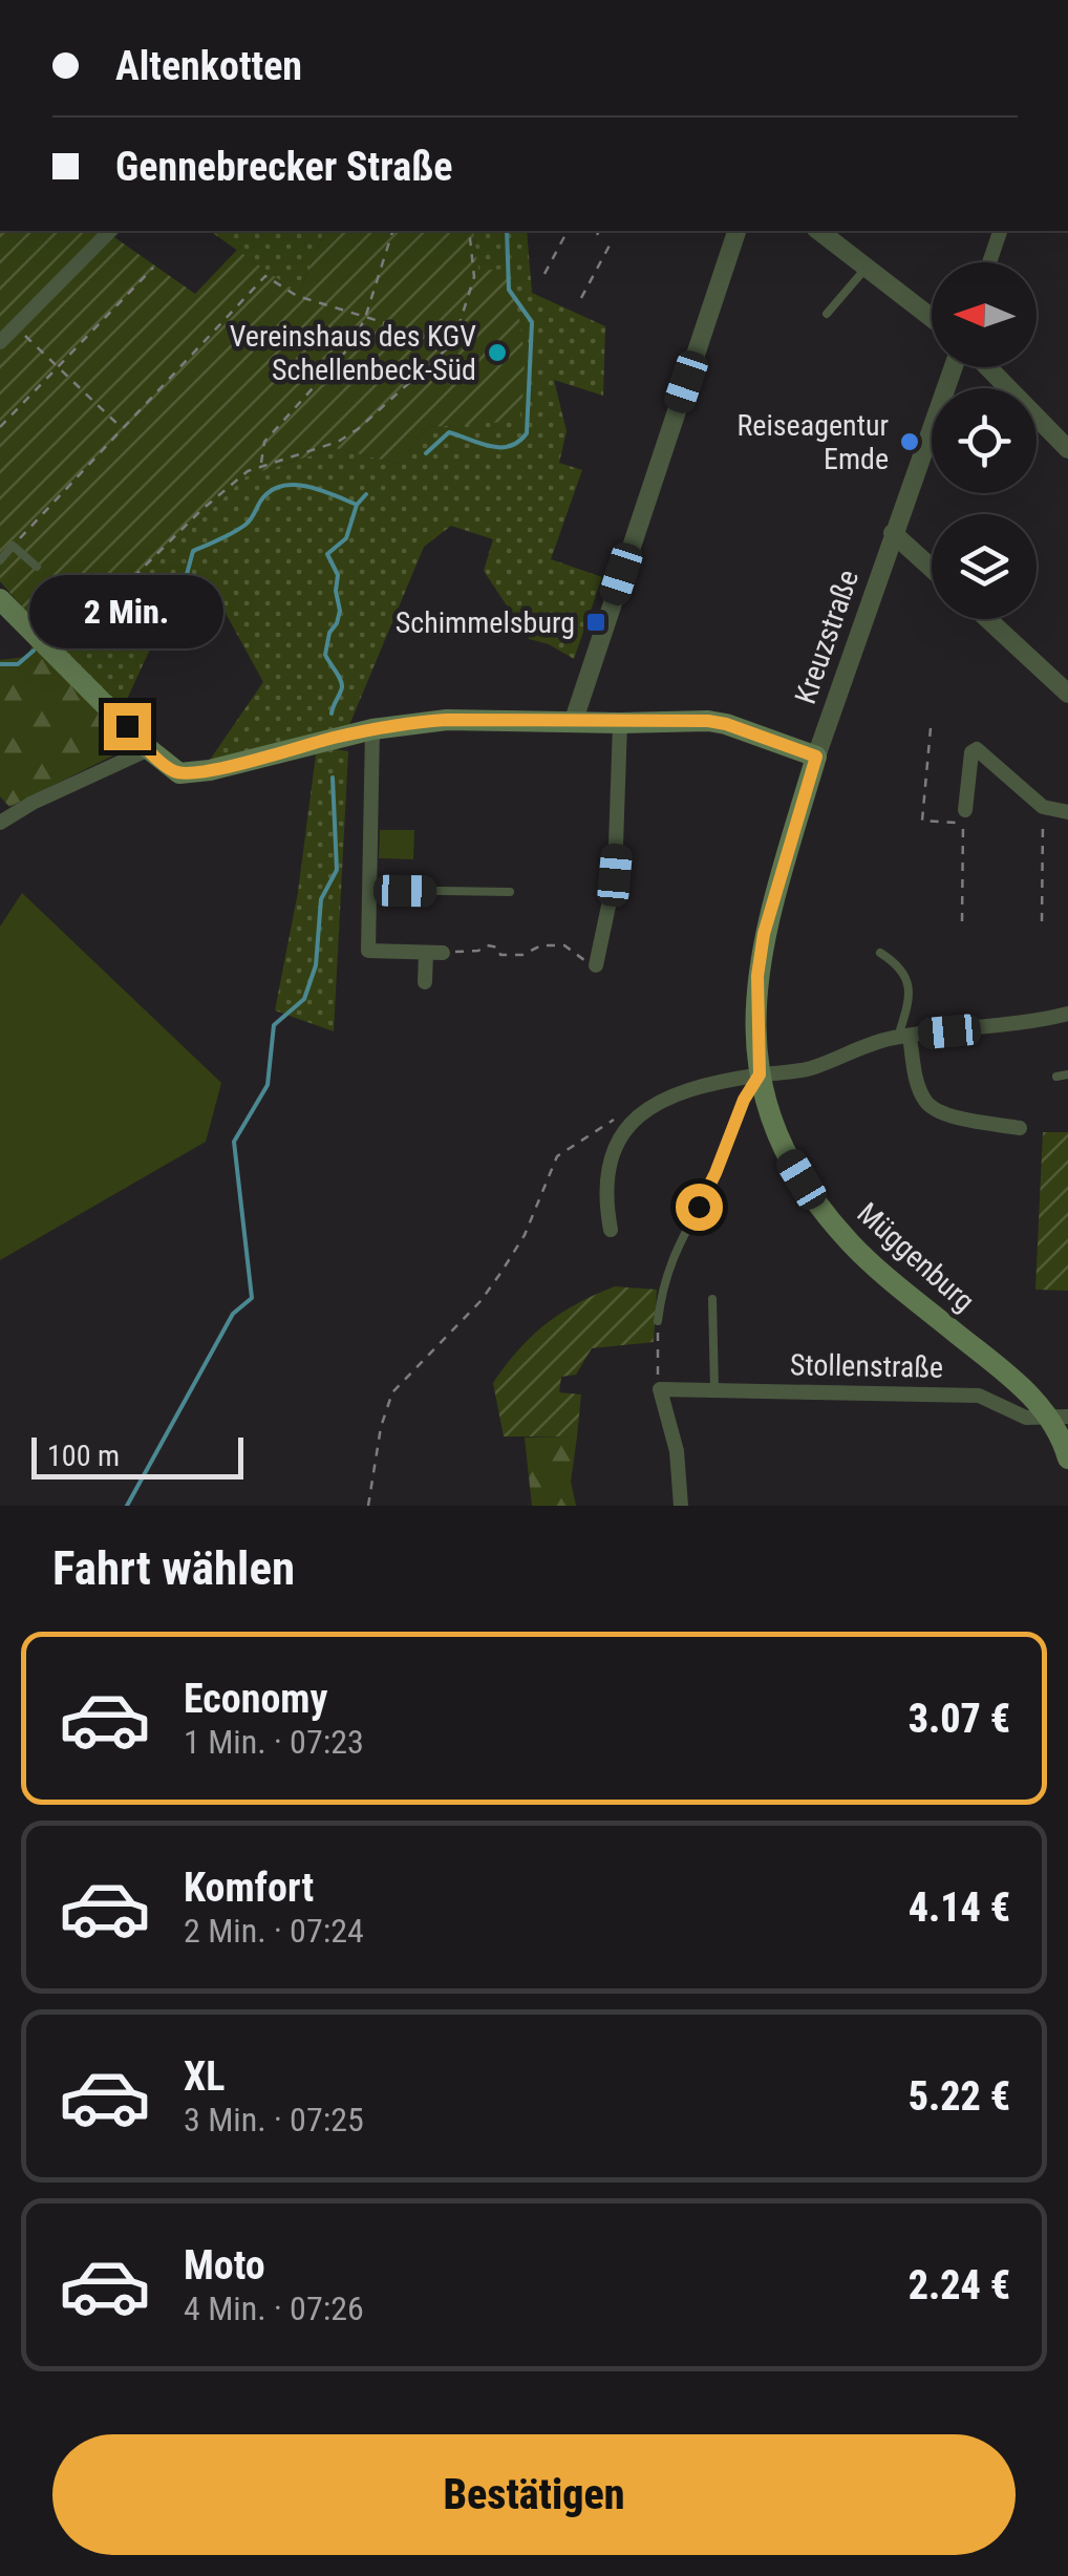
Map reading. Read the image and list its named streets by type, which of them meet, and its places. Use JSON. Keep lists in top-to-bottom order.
{
  "streets": {
    "main road": ["Kreuzstraße", "Müggenburg"],
    "street": ["Stollenstraße"]
  },
  "crossings": [
    ["Kreuzstraße", "Müggenburg"],
    ["Müggenburg", "Stollenstraße"]
  ],
  "places": {
    "other": ["Vereinshaus des KGV Schellenbeck-Süd", "Reiseagentur Emde"],
    "transit": ["Schimmelsburg"]
  },
  "scale_bar": "100 m",
  "north": "left",
  "page": {
    "banner": ["Altenkotten", "Gennebrecker Straße"],
    "bubble": "2 Min.",
    "scale": "100 m",
    "heading": "Fahrt wählen",
    "list": [
      {
        "name": "Economy",
        "note": "1 Min. · 07:23",
        "value": "3.07 €"
      },
      {
        "name": "Komfort",
        "note": "2 Min. · 07:24",
        "value": "4.14 €"
      },
      {
        "name": "XL",
        "note": "3 Min. · 07:25",
        "value": "5.22 €"
      },
      {
        "name": "Moto",
        "note": "4 Min. · 07:26",
        "value": "2.24 €"
      }
    ],
    "buttons": "Bestätigen"
  }
}
